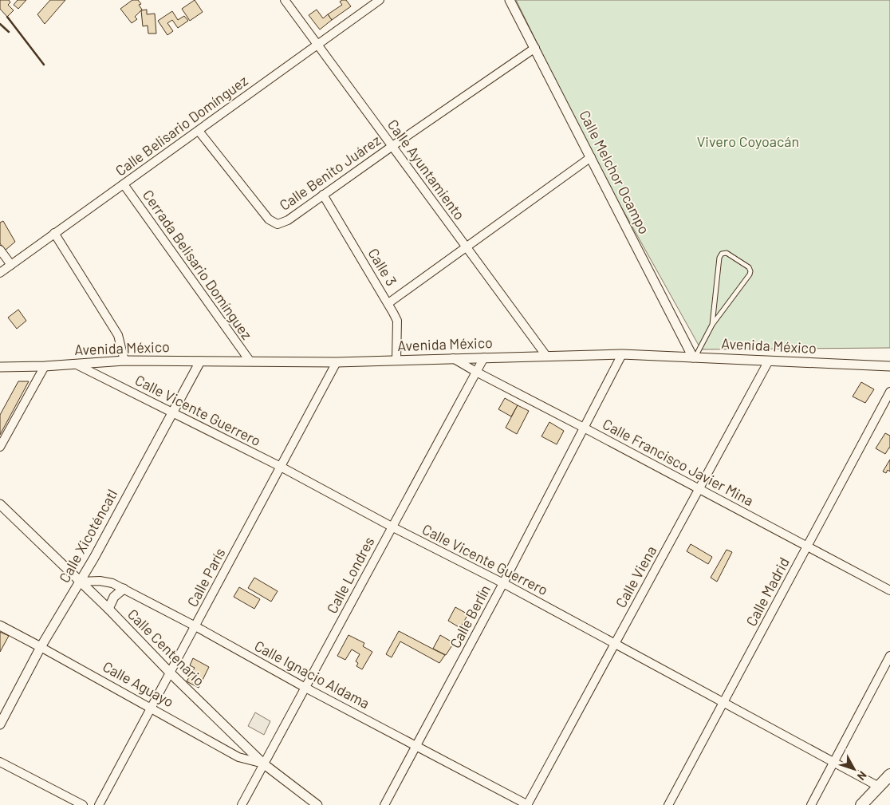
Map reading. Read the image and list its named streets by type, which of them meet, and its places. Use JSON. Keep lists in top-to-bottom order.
{
  "streets": {
    "street": [
      "Calle Belisario Domínguez",
      "Calle Ayuntamiento",
      "Calle Melchor Ocampo",
      "Calle Benito Juárez",
      "Cerrada Belisario Domínguez",
      "Calle 3",
      "Avenida México",
      "Calle Vicente Guerrero",
      "Calle Francisco Javier Mina",
      "Calle Xicoténcatl",
      "Calle Londres",
      "Calle Viena",
      "Calle París",
      "Calle Madrid",
      "Calle Berlín",
      "Calle Centenario",
      "Calle Ignacio Aldama",
      "Calle Aguayo"
    ]
  },
  "crossings": [
    ["Calle Belisario Domínguez", "Calle Ayuntamiento"],
    ["Calle Belisario Domínguez", "Calle Benito Juárez"],
    ["Calle Belisario Domínguez", "Cerrada Belisario Domínguez"],
    ["Calle Ayuntamiento", "Calle Benito Juárez"],
    ["Calle Ayuntamiento", "Avenida México"],
    ["Calle Melchor Ocampo", "Calle Benito Juárez"],
    ["Calle Melchor Ocampo", "Avenida México"],
    ["Calle Benito Juárez", "Calle 3"],
    ["Cerrada Belisario Domínguez", "Avenida México"],
    ["Calle 3", "Avenida México"],
    ["Avenida México", "Calle Vicente Guerrero"],
    ["Avenida México", "Calle Francisco Javier Mina"],
    ["Avenida México", "Calle Xicoténcatl"],
    ["Avenida México", "Calle Londres"],
    ["Avenida México", "Calle Viena"],
    ["Avenida México", "Calle París"],
    ["Avenida México", "Calle Berlín"],
    ["Calle Vicente Guerrero", "Calle Xicoténcatl"],
    ["Calle Vicente Guerrero", "Calle Londres"],
    ["Calle Vicente Guerrero", "Calle Viena"],
    ["Calle Vicente Guerrero", "Calle París"],
    ["Calle Vicente Guerrero", "Calle Madrid"],
    ["Calle Vicente Guerrero", "Calle Berlín"],
    ["Calle Francisco Javier Mina", "Calle Londres"],
    ["Calle Francisco Javier Mina", "Calle Viena"],
    ["Calle Francisco Javier Mina", "Calle Madrid"],
    ["Calle Francisco Javier Mina", "Calle Berlín"],
    ["Calle Xicoténcatl", "Calle Centenario"],
    ["Calle Xicoténcatl", "Calle Ignacio Aldama"],
    ["Calle Xicoténcatl", "Calle Aguayo"],
    ["Calle Londres", "Calle Centenario"],
    ["Calle Londres", "Calle Ignacio Aldama"],
    ["Calle Londres", "Calle Aguayo"],
    ["Calle Viena", "Calle Ignacio Aldama"],
    ["Calle París", "Calle Centenario"],
    ["Calle París", "Calle Ignacio Aldama"],
    ["Calle París", "Calle Aguayo"],
    ["Calle Berlín", "Calle Ignacio Aldama"],
    ["Calle Centenario", "Calle Ignacio Aldama"],
    ["Calle Centenario", "Calle Aguayo"]
  ],
  "parks": ["Vivero Coyoacán"],
  "north": "bottom right"
}
